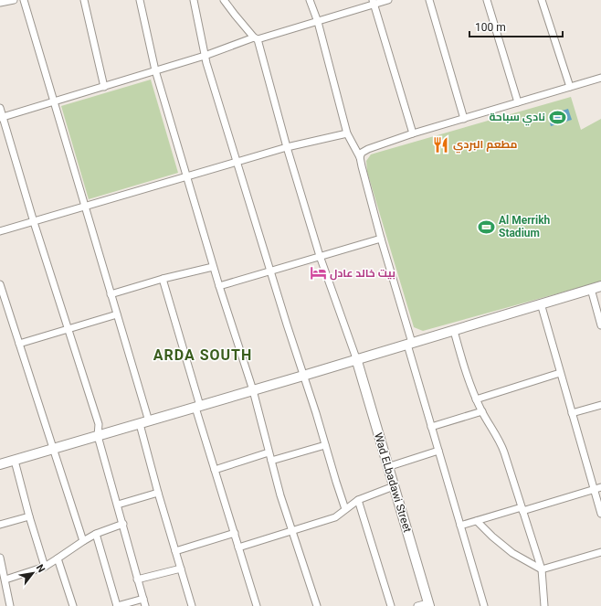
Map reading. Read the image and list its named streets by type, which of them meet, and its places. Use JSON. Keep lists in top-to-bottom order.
{
  "streets": {
    "street": ["Wad ELbadawi Street"]
  },
  "districts": ["ARDA SOUTH"],
  "places": {
    "sports": ["نادي سباحة", "Al Merrikh Stadium"],
    "restaurant": ["مطعم البردي"],
    "hotel": ["بيت خالد عادل"]
  },
  "scale_bar": "100 m",
  "north": "top right"
}
